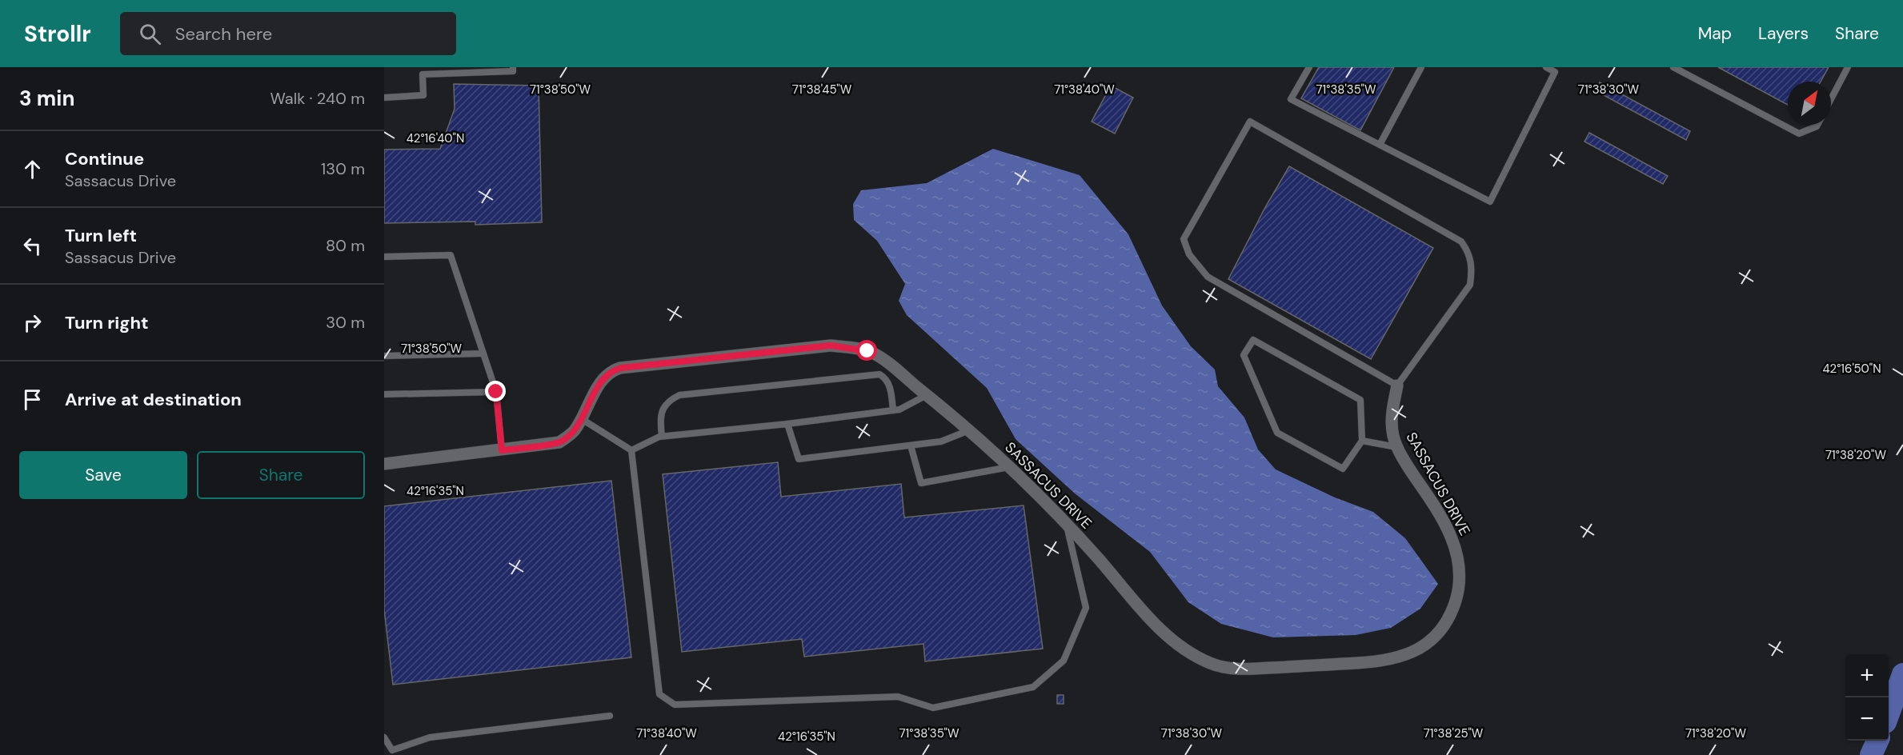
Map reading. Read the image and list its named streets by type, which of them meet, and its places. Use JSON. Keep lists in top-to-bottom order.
{
  "streets": {
    "street": ["SASSACUS DRIVE"]
  },
  "north": "top right",
  "page": {
    "header": "Strollr",
    "search": "Search here",
    "nav": ["Map", "Layers", "Share"],
    "heading": ["3 min", "Walk · 240 m"],
    "list": [
      ["Continue", "Sassacus Drive", "130 m"],
      ["Turn left", "Sassacus Drive", "80 m"],
      ["Turn right", "30 m"],
      "Arrive at destination"
    ],
    "buttons": ["Save", "Share"],
    "map_buttons": ["+", "−"]
  },
  "coordinates": [
    "71°38'50\"W",
    "71°38'45\"W",
    "71°38'40\"W",
    "71°38'35\"W",
    "71°38'30\"W",
    "42°16'40\"N",
    "42°16'50\"N",
    "71°38'20\"W",
    "42°16'35\"N",
    "71°38'25\"W"
  ]
}
